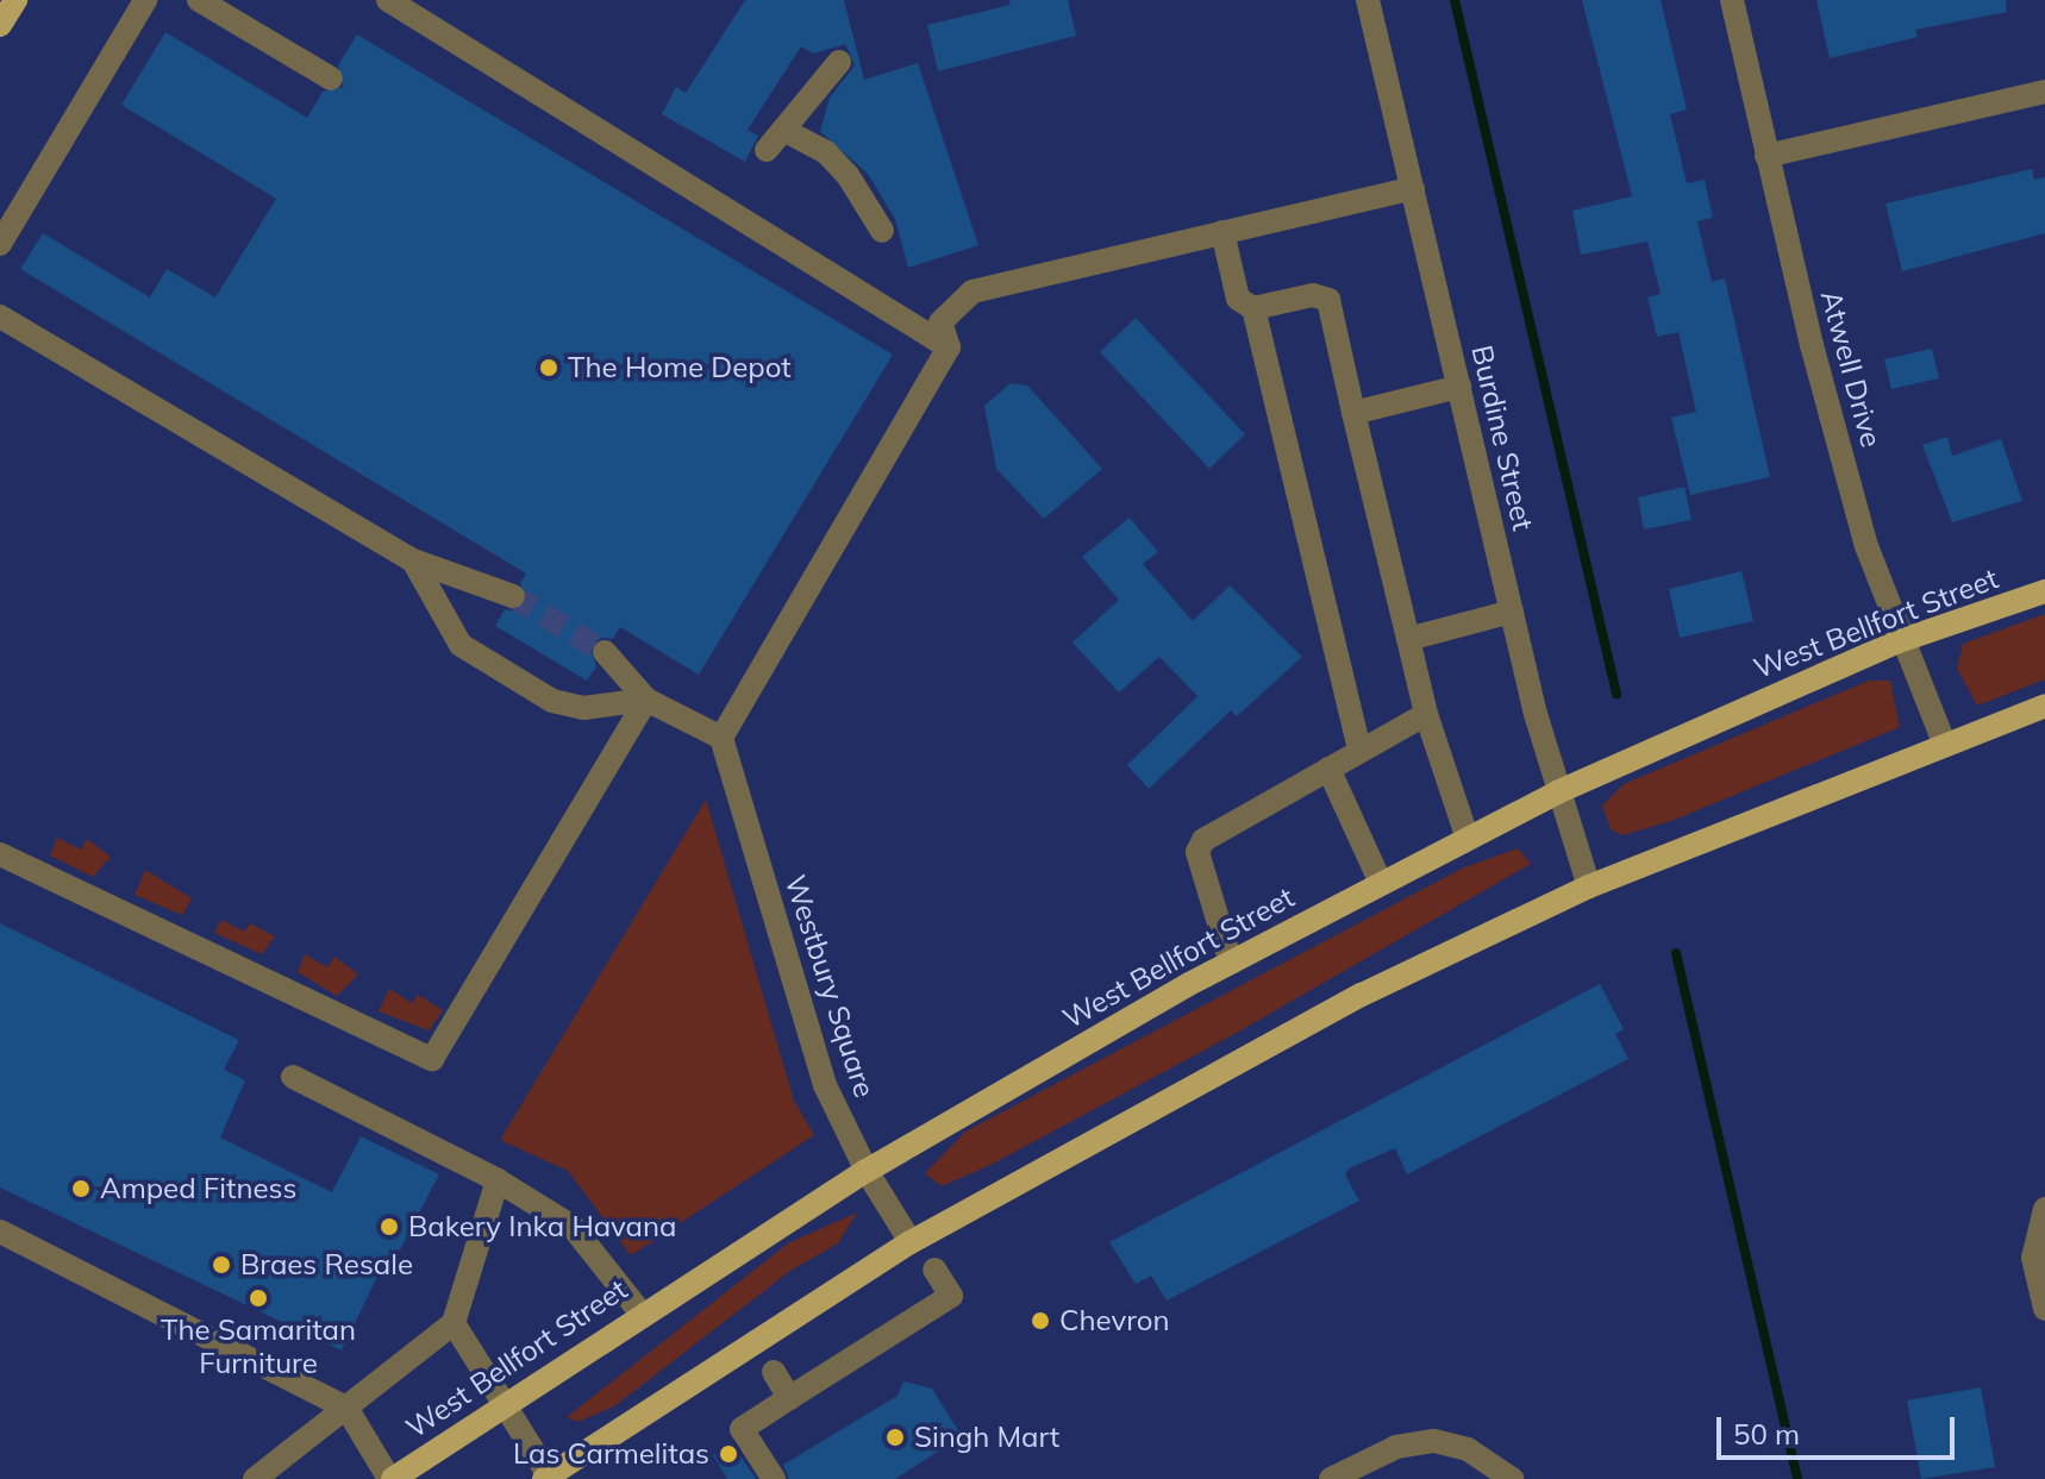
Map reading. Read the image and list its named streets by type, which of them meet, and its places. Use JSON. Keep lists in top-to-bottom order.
{
  "streets": {
    "main road": ["West Bellfort Street"],
    "street": ["Atwell Drive", "Burdine Street", "Westbury Square"]
  },
  "crossings": [
    ["Atwell Drive", "West Bellfort Street"],
    ["Burdine Street", "West Bellfort Street"],
    ["West Bellfort Street", "Westbury Square"]
  ],
  "places": [
    "The Home Depot",
    "Amped Fitness",
    "Bakery Inka Havana",
    "Braes Resale",
    "The Samaritan Furniture",
    "Chevron",
    "Singh Mart",
    "Las Carmelitas"
  ],
  "scale_bar": "50 m"
}
